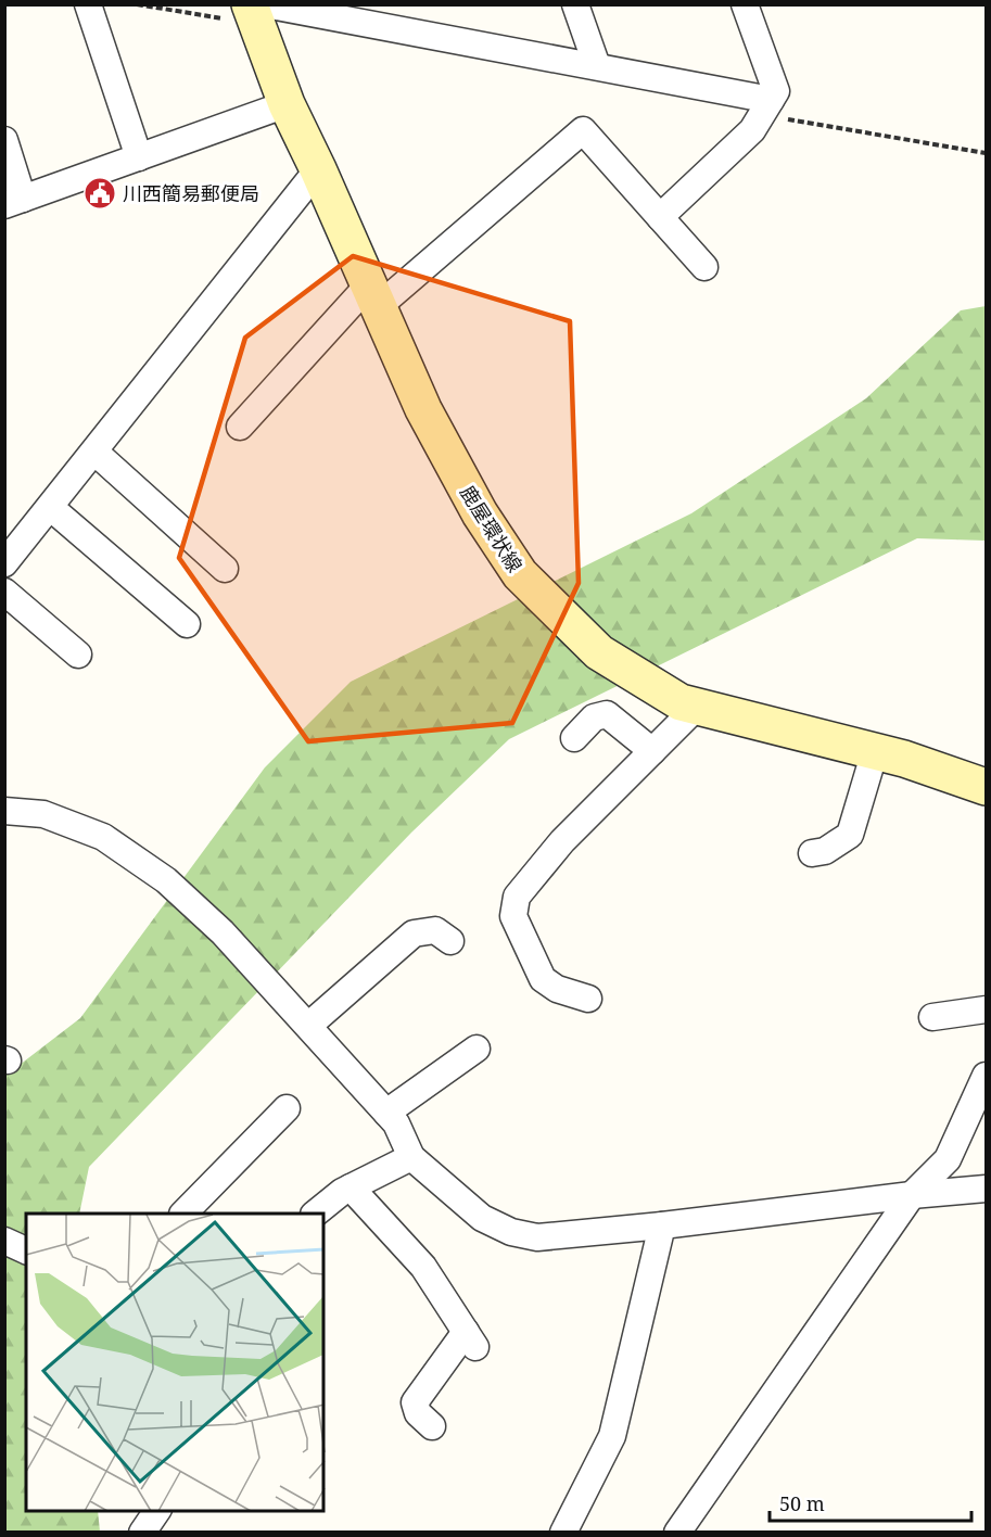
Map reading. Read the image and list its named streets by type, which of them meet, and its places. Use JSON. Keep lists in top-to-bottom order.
{
  "streets": {
    "main road": ["鹿屋環状線"]
  },
  "places": {
    "public building": ["川西簡易郵便局"]
  },
  "scale_bar": "50 m"
}
